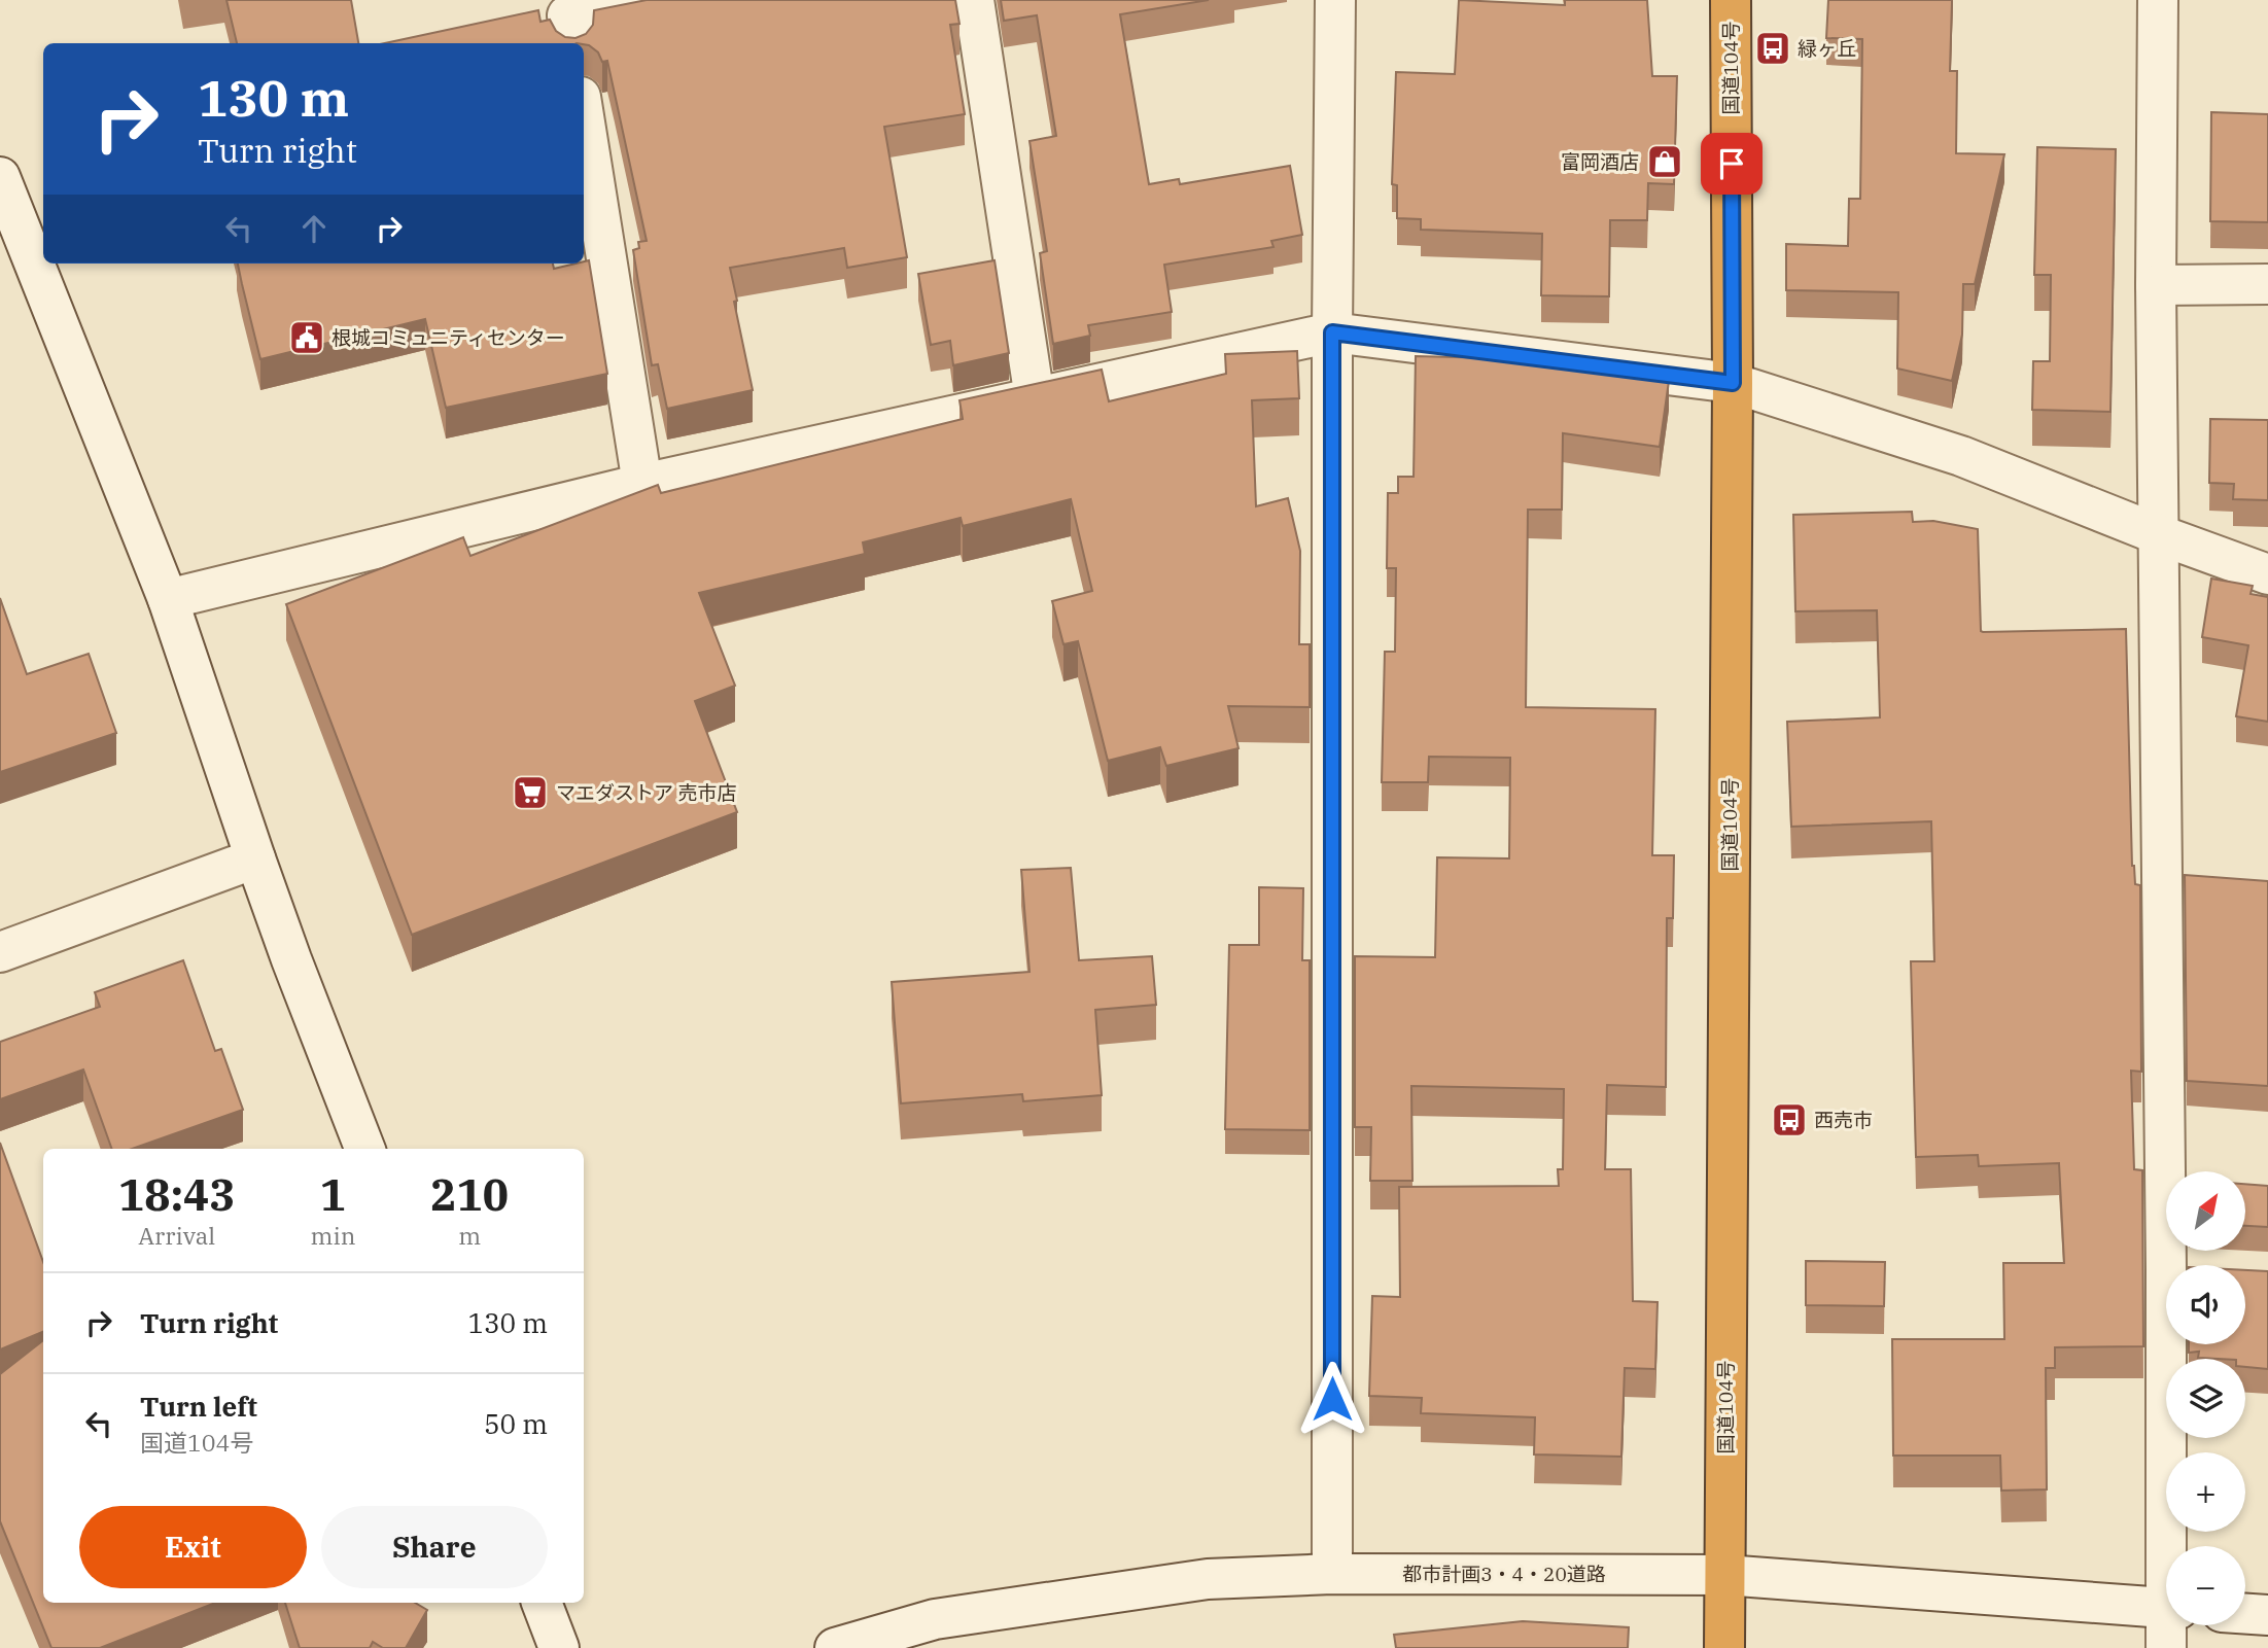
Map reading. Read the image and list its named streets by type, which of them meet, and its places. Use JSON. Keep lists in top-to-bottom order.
{
  "streets": {
    "highway": ["国道104号"],
    "street": ["都市計画3・4・20道路"]
  },
  "crossings": [
    ["国道104号", "都市計画3・4・20道路"]
  ],
  "places": {
    "bus stop": ["緑ヶ丘", "西売市"],
    "shop": ["富岡酒店"],
    "public building": ["根城コミュニティセンター"],
    "supermarket": ["マエダストア 売市店"]
  },
  "north": "top right",
  "page": {
    "turn": ["130 m", "Turn right"],
    "eta": [
      "18:43",
      "Arrival",
      "1",
      "min",
      "210",
      "m"
    ],
    "map_buttons": ["+", "−"],
    "list": [
      {
        "name": "Turn right",
        "value": "130 m"
      },
      {
        "name": "Turn left",
        "note": "国道104号",
        "value": "50 m"
      }
    ],
    "buttons": ["Exit", "Share"]
  }
}
